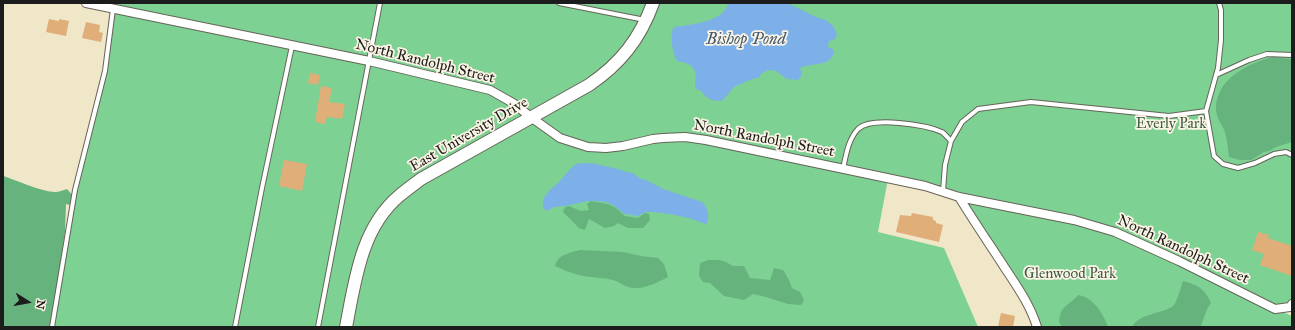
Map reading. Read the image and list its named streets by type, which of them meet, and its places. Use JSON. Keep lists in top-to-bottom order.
{
  "streets": {
    "main road": ["East University Drive"],
    "street": ["North Randolph Street"]
  },
  "crossings": [
    ["North Randolph Street", "East University Drive"]
  ],
  "water": ["Bishop Pond"],
  "parks": ["Everly Park", "Glenwood Park"],
  "north": "right"
}
